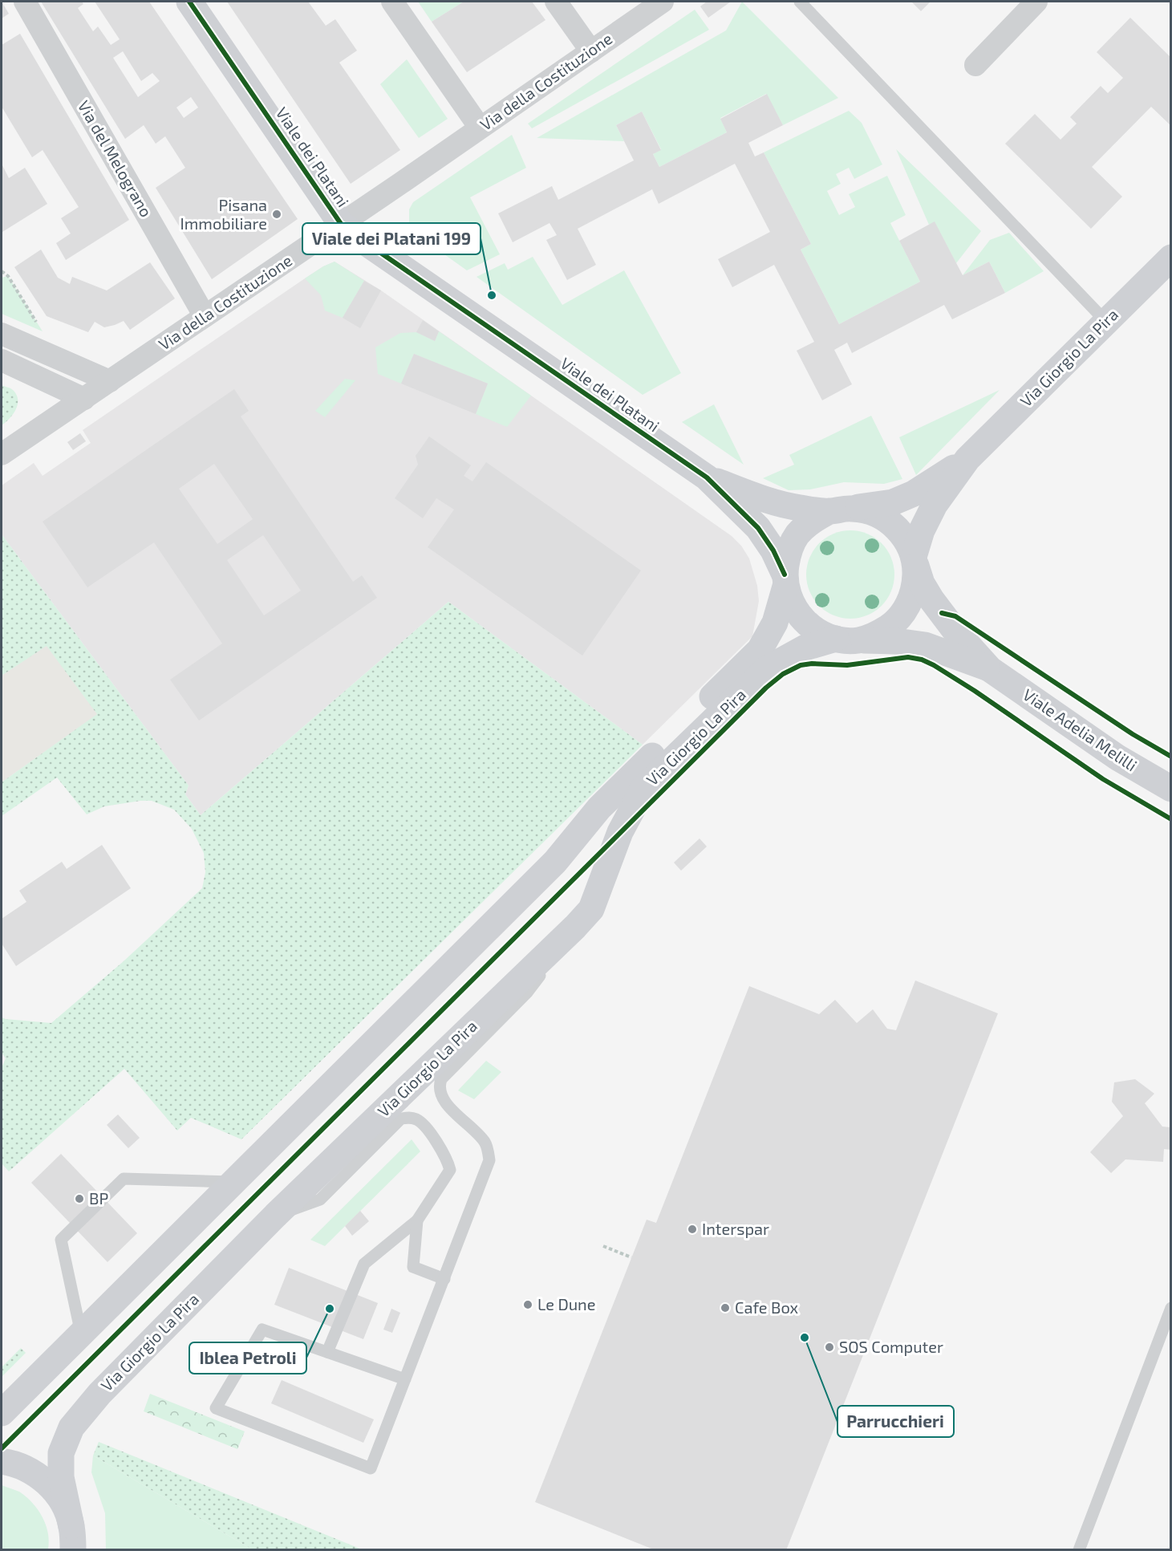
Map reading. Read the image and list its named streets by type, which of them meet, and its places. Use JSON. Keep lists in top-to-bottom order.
{
  "streets": {
    "main road": ["Viale dei Platani", "Via Giorgio La Pira", "Viale Adelia Melilli"],
    "street": ["Via della Costituzione", "Via del Melograno"]
  },
  "crossings": [
    ["Via della Costituzione", "Viale dei Platani"],
    ["Via della Costituzione", "Via del Melograno"]
  ],
  "places": [
    "Pisana Immobiliare",
    "Viale dei Platani 199",
    "BP",
    "Interspar",
    "Le Dune",
    "Cafe Box",
    "Iblea Petroli",
    "Parrucchieri",
    "SOS Computer"
  ]
}
